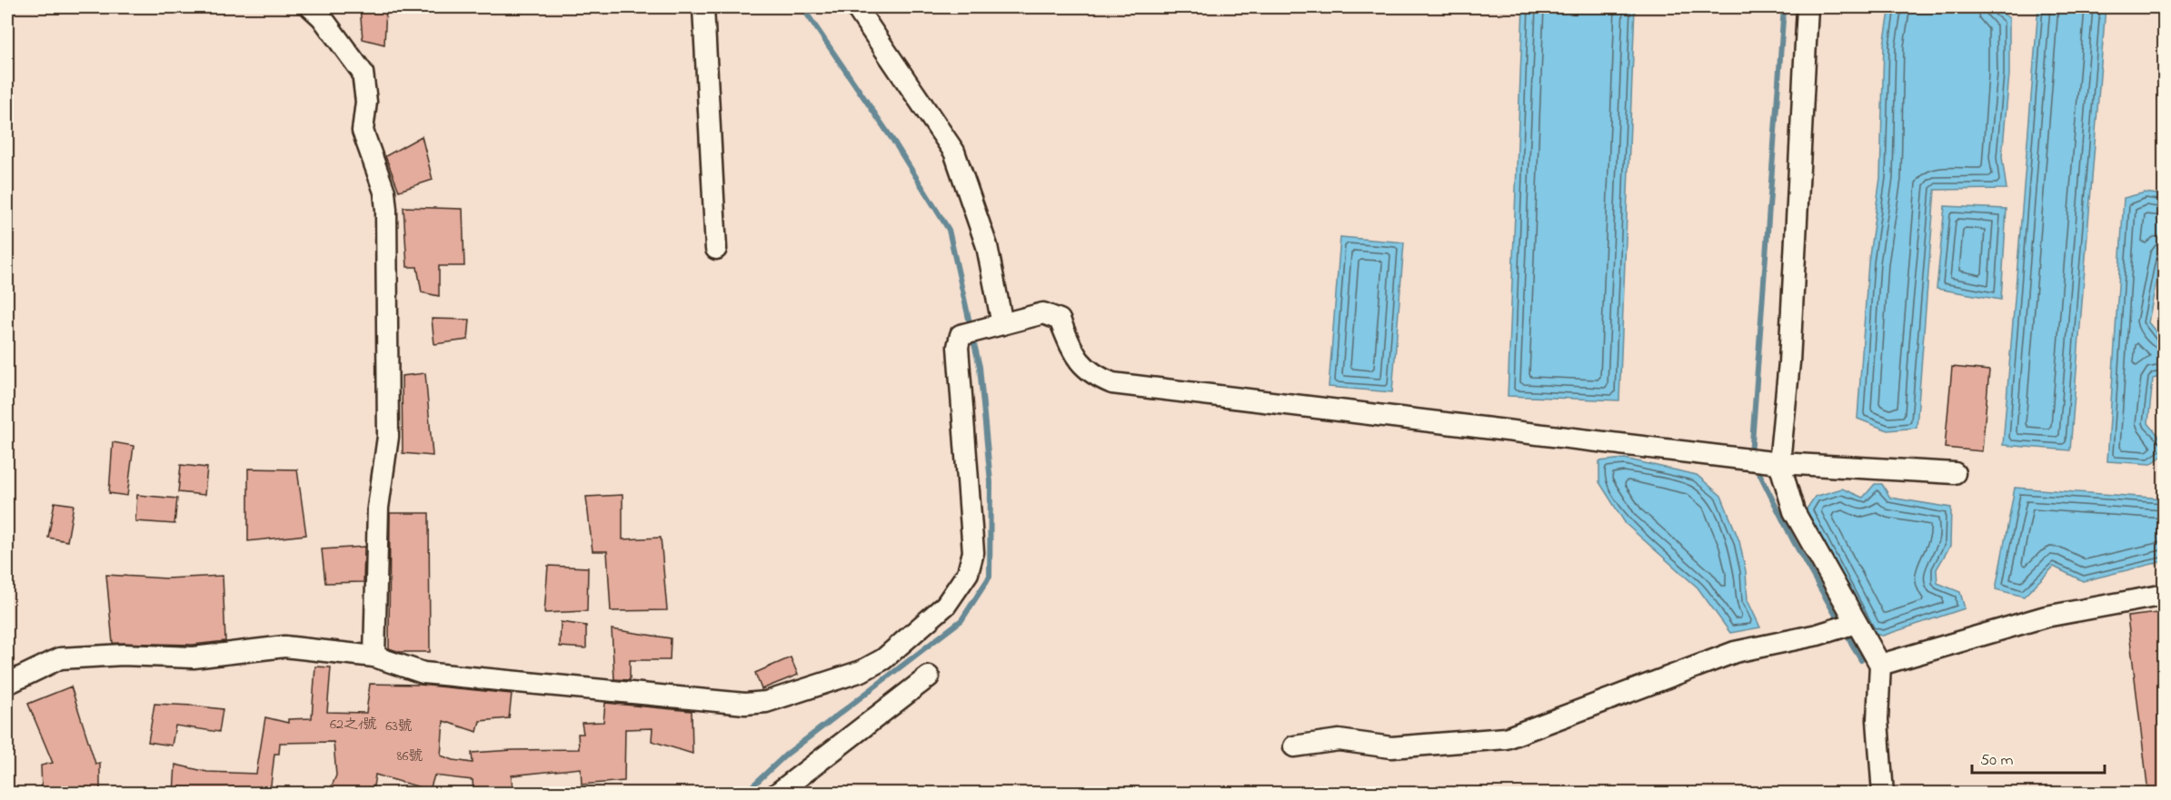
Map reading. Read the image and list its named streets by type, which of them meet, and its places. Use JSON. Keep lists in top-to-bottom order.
{
  "house_numbers": ["62之1號", "63號", "86號"],
  "scale_bar": "50 m"
}
